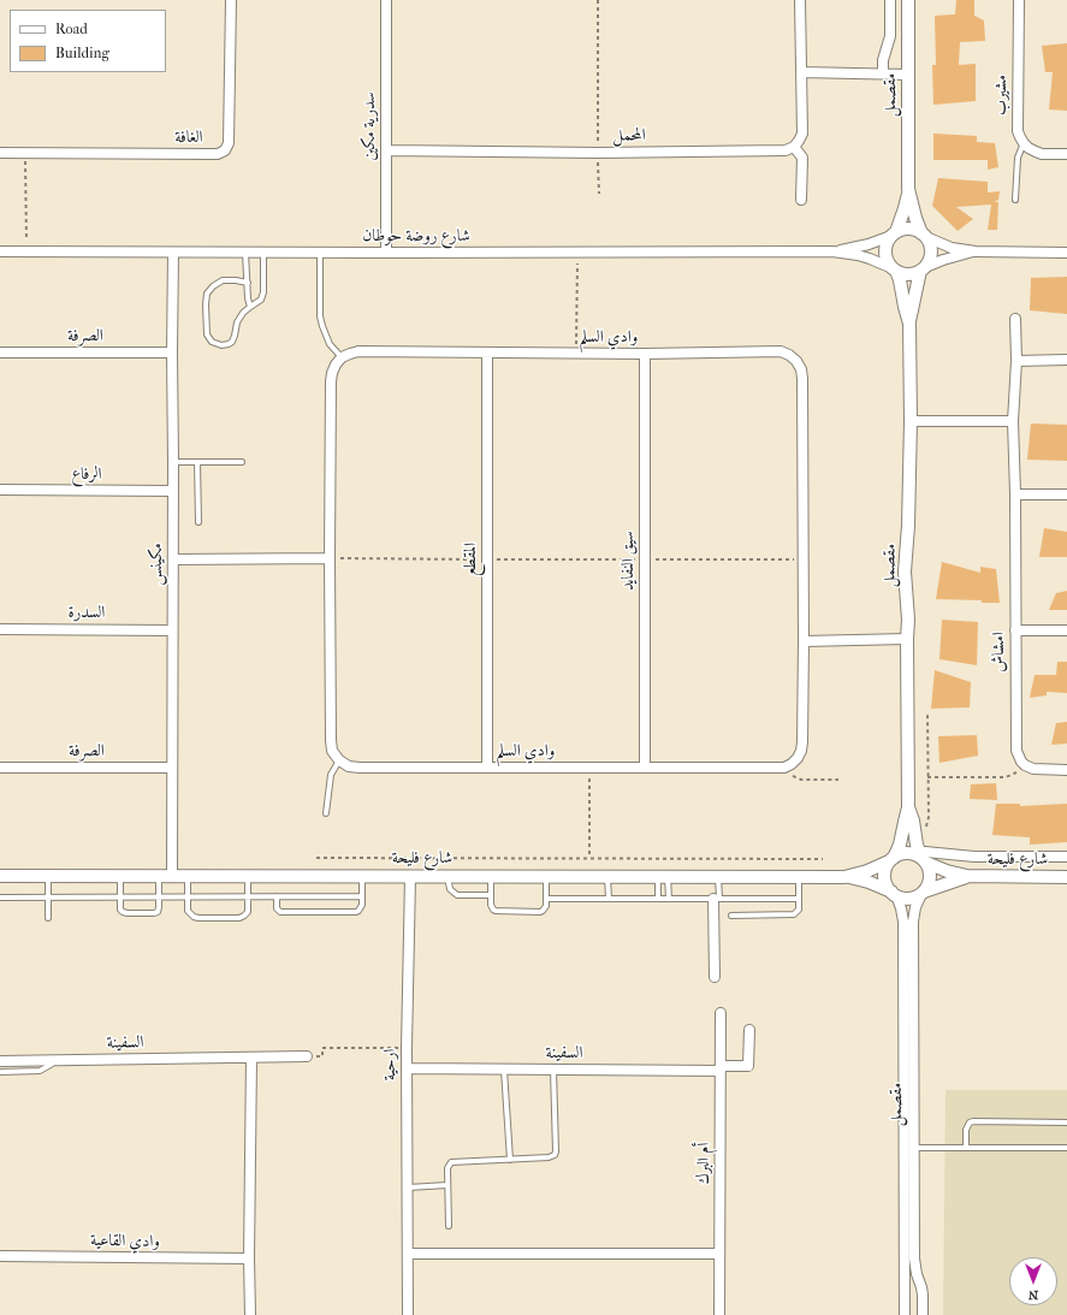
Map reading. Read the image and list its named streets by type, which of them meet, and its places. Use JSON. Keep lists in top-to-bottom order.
{
  "streets": {
    "street": [
      "مقصمل",
      "مشيرب",
      "سدرية مكين",
      "المحمل",
      "الغافة",
      "شارع روضة حوطان",
      "الصرفة",
      "وادي السلم",
      "الرفاع",
      "المقطع",
      "سيق النفايد",
      "مكينس",
      "السدرة",
      "امشاش",
      "شارع فليحة",
      "السفينة",
      "ارحية",
      "أم البرك",
      "وادي القاعية"
    ]
  },
  "crossings": [
    ["مقصمل", "شارع روضة حوطان"],
    ["مقصمل", "شارع فليحة"],
    ["سدرية مكين", "المحمل"],
    ["سدرية مكين", "شارع روضة حوطان"],
    ["شارع روضة حوطان", "مكينس"],
    ["الصرفة", "مكينس"],
    ["وادي السلم", "المقطع"],
    ["وادي السلم", "سيق النفايد"],
    ["الرفاع", "مكينس"],
    ["مكينس", "السدرة"],
    ["مكينس", "شارع فليحة"],
    ["شارع فليحة", "ارحية"],
    ["السفينة", "ارحية"],
    ["السفينة", "أم البرك"]
  ],
  "legend": ["Road", "Building"],
  "north": "bottom"
}
